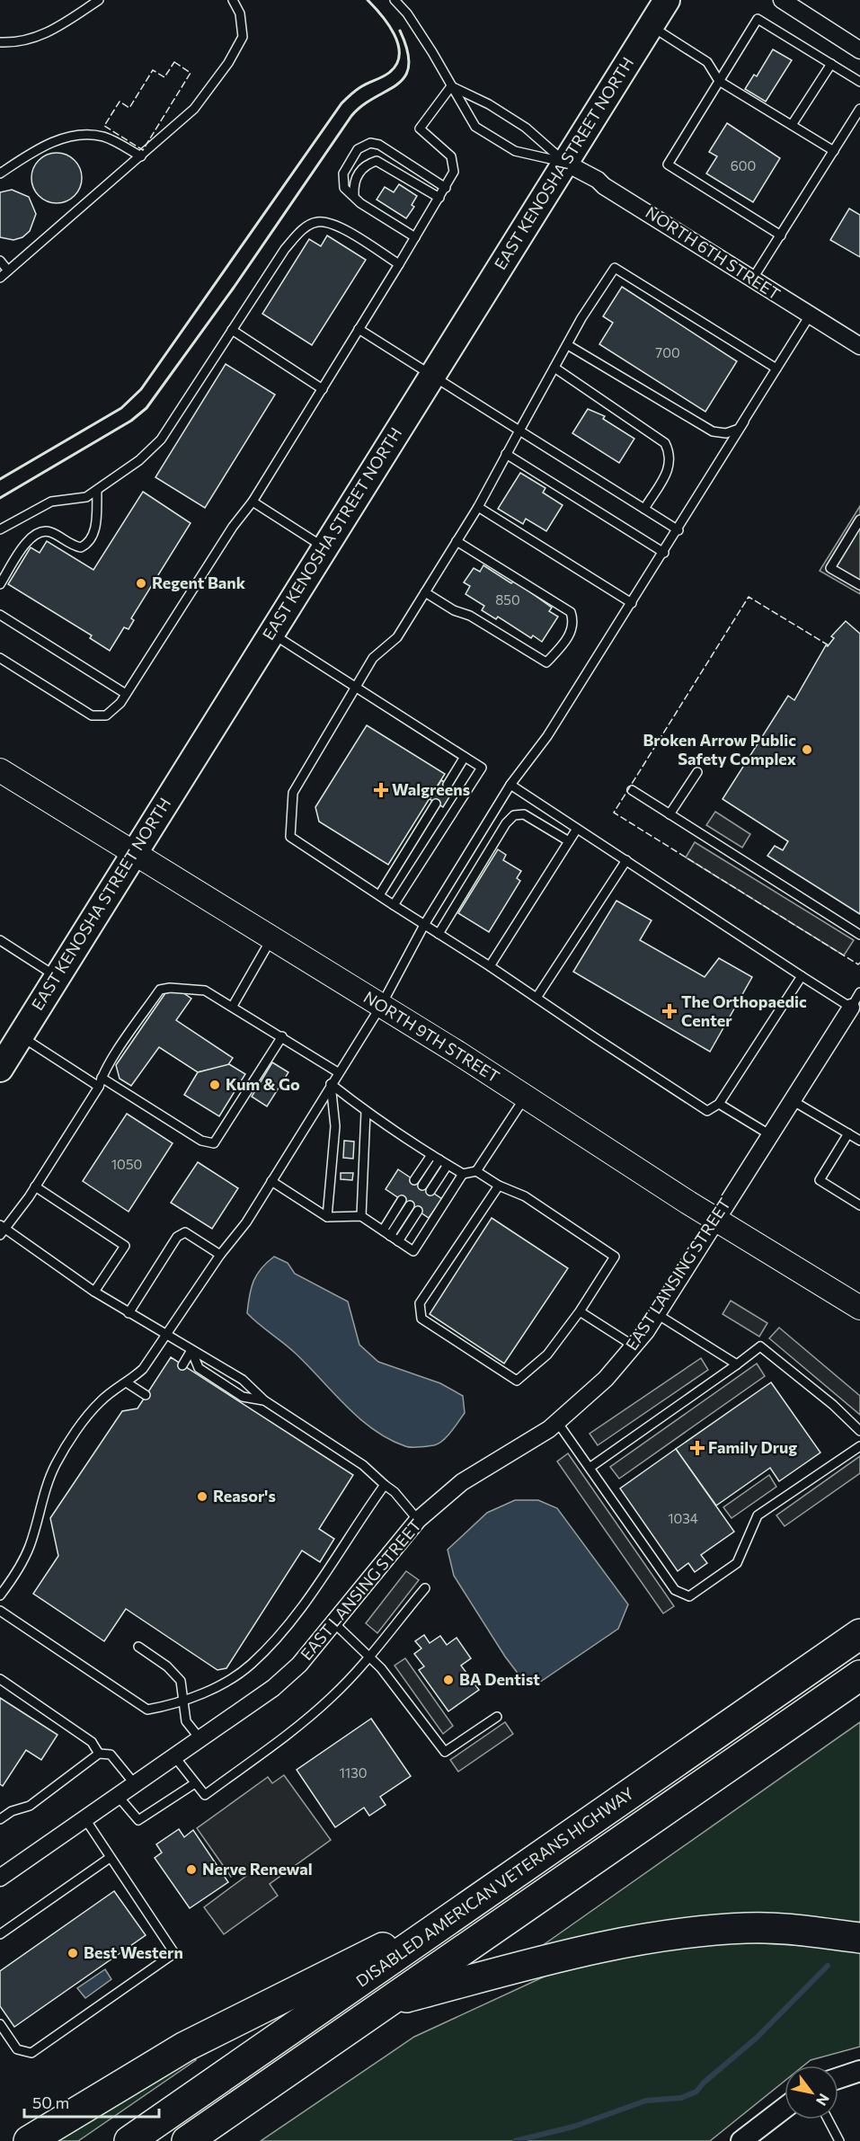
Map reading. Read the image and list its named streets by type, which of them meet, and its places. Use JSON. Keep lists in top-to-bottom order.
{
  "streets": {
    "highway": ["DISABLED AMERICAN VETERANS HIGHWAY"],
    "main road": ["EAST KENOSHA STREET NORTH", "NORTH 9TH STREET"],
    "street": ["NORTH 6TH STREET", "EAST LANSING STREET"]
  },
  "crossings": [
    ["EAST KENOSHA STREET NORTH", "NORTH 6TH STREET"],
    ["EAST KENOSHA STREET NORTH", "NORTH 9TH STREET"],
    ["NORTH 9TH STREET", "EAST LANSING STREET"]
  ],
  "places": {
    "other": [
      "Regent Bank",
      "Broken Arrow Public Safety Complex",
      "Kum & Go",
      "Reasor's",
      "BA Dentist",
      "Nerve Renewal",
      "Best Western"
    ],
    "health": ["Walgreens", "The Orthopaedic Center", "Family Drug"]
  },
  "house_numbers": [
    "600",
    "700",
    "850",
    "1050",
    "1034",
    "1130"
  ],
  "scale_bar": "50 m",
  "north": "bottom right"
}
